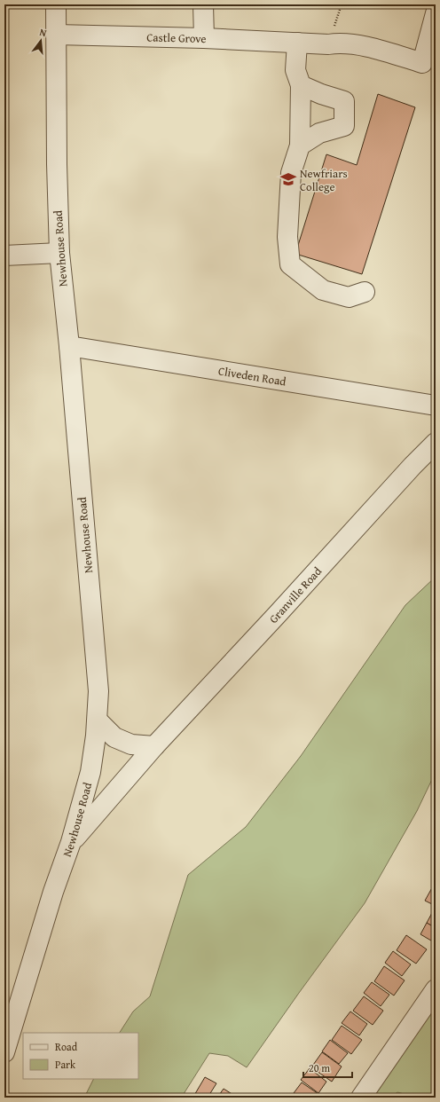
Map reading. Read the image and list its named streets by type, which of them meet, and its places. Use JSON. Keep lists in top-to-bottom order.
{
  "streets": {
    "street": [
      "Castle Grove",
      "Newhouse Road",
      "Cliveden Road",
      "Granville Road"
    ]
  },
  "crossings": [
    ["Castle Grove", "Newhouse Road"],
    ["Newhouse Road", "Cliveden Road"],
    ["Newhouse Road", "Granville Road"]
  ],
  "places": {
    "school or university": ["Newfriars College"]
  },
  "legend": ["Road", "Park"],
  "scale_bar": "20 m",
  "north": "top"
}
